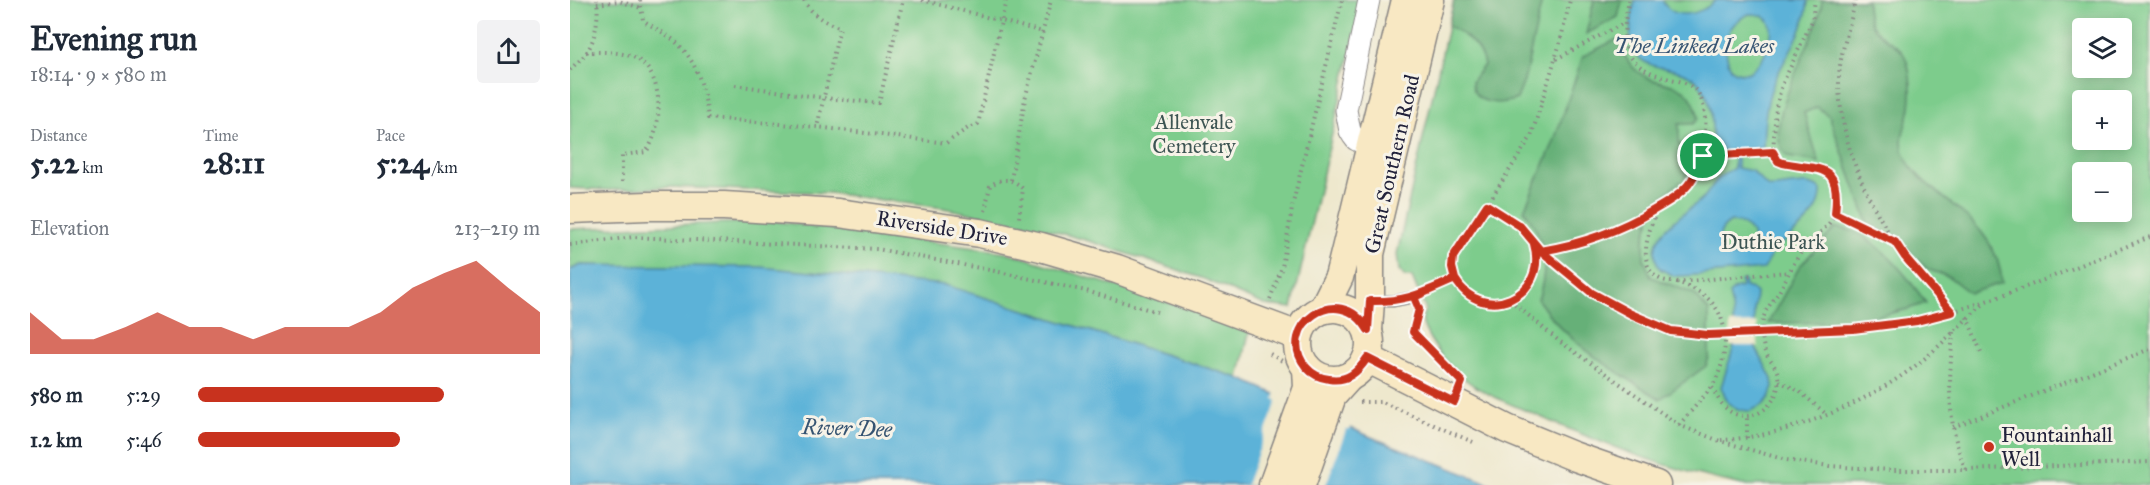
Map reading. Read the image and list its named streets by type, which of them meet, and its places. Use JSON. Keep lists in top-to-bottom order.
{
  "streets": {
    "street": ["Great Southern Road", "Riverside Drive"]
  },
  "crossings": [
    ["Great Southern Road", "Riverside Drive"]
  ],
  "water": ["The Linked Lakes", "River Dee"],
  "parks": ["Allenvale Cemetery", "Duthie Park"],
  "places": ["Fountainhall Well"],
  "page": {
    "heading": ["Evening run", "18:14 · 9 × 580 m"],
    "map_buttons": ["+", "−"],
    "stats": [
      ["Distance", "5.22 km"],
      ["Time", "28:11"],
      ["Pace", "5:24 /km"]
    ],
    "chart": ["Elevation", "213–219 m"],
    "list": [
      {
        "name": "580 m",
        "note": "5:29"
      },
      {
        "name": "1.2 km",
        "note": "5:46"
      }
    ]
  }
}
